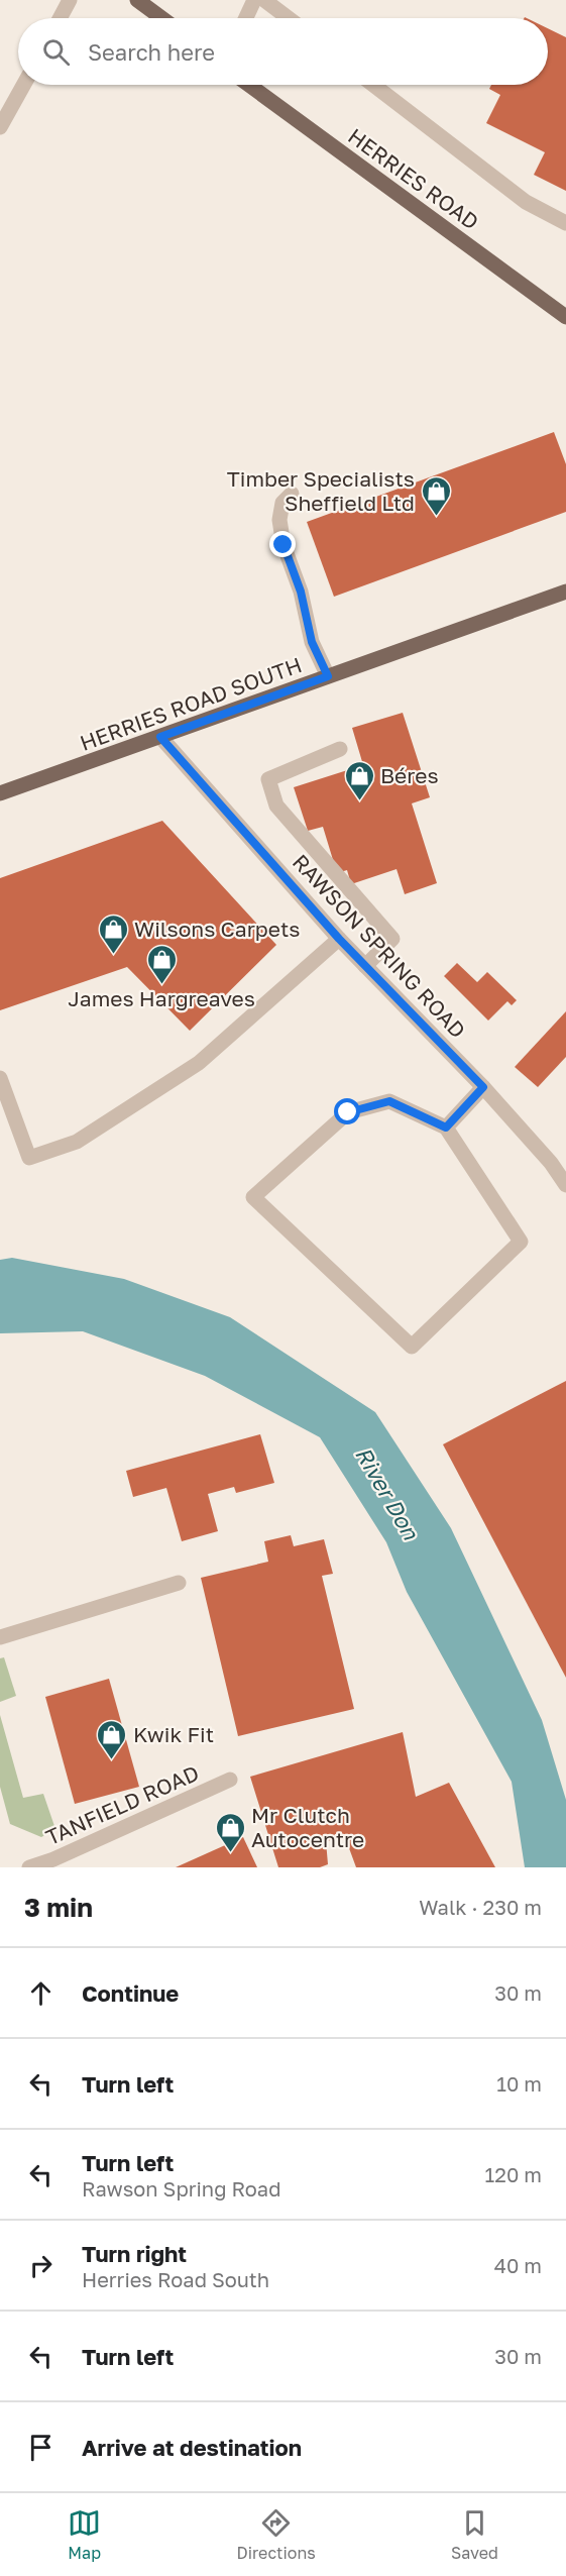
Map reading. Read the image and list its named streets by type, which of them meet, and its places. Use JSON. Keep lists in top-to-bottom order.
{
  "streets": {
    "main road": ["HERRIES ROAD", "HERRIES ROAD SOUTH"],
    "street": ["RAWSON SPRING ROAD", "TANFIELD ROAD"]
  },
  "crossings": [
    ["HERRIES ROAD SOUTH", "RAWSON SPRING ROAD"]
  ],
  "water": ["River Don"],
  "places": {
    "shop": [
      "Timber Specialists Sheffield Ltd",
      "Béres",
      "Wilsons Carpets",
      "James Hargreaves",
      "Kwik Fit",
      "Mr Clutch Autocentre"
    ]
  },
  "page": {
    "search": "Search here",
    "heading": ["3 min", "Walk · 230 m"],
    "list": [
      ["Continue", "30 m"],
      ["Turn left", "10 m"],
      ["Turn left", "Rawson Spring Road", "120 m"],
      ["Turn right", "Herries Road South", "40 m"],
      ["Turn left", "30 m"],
      "Arrive at destination"
    ],
    "nav": ["Map", "Directions", "Saved"]
  }
}
